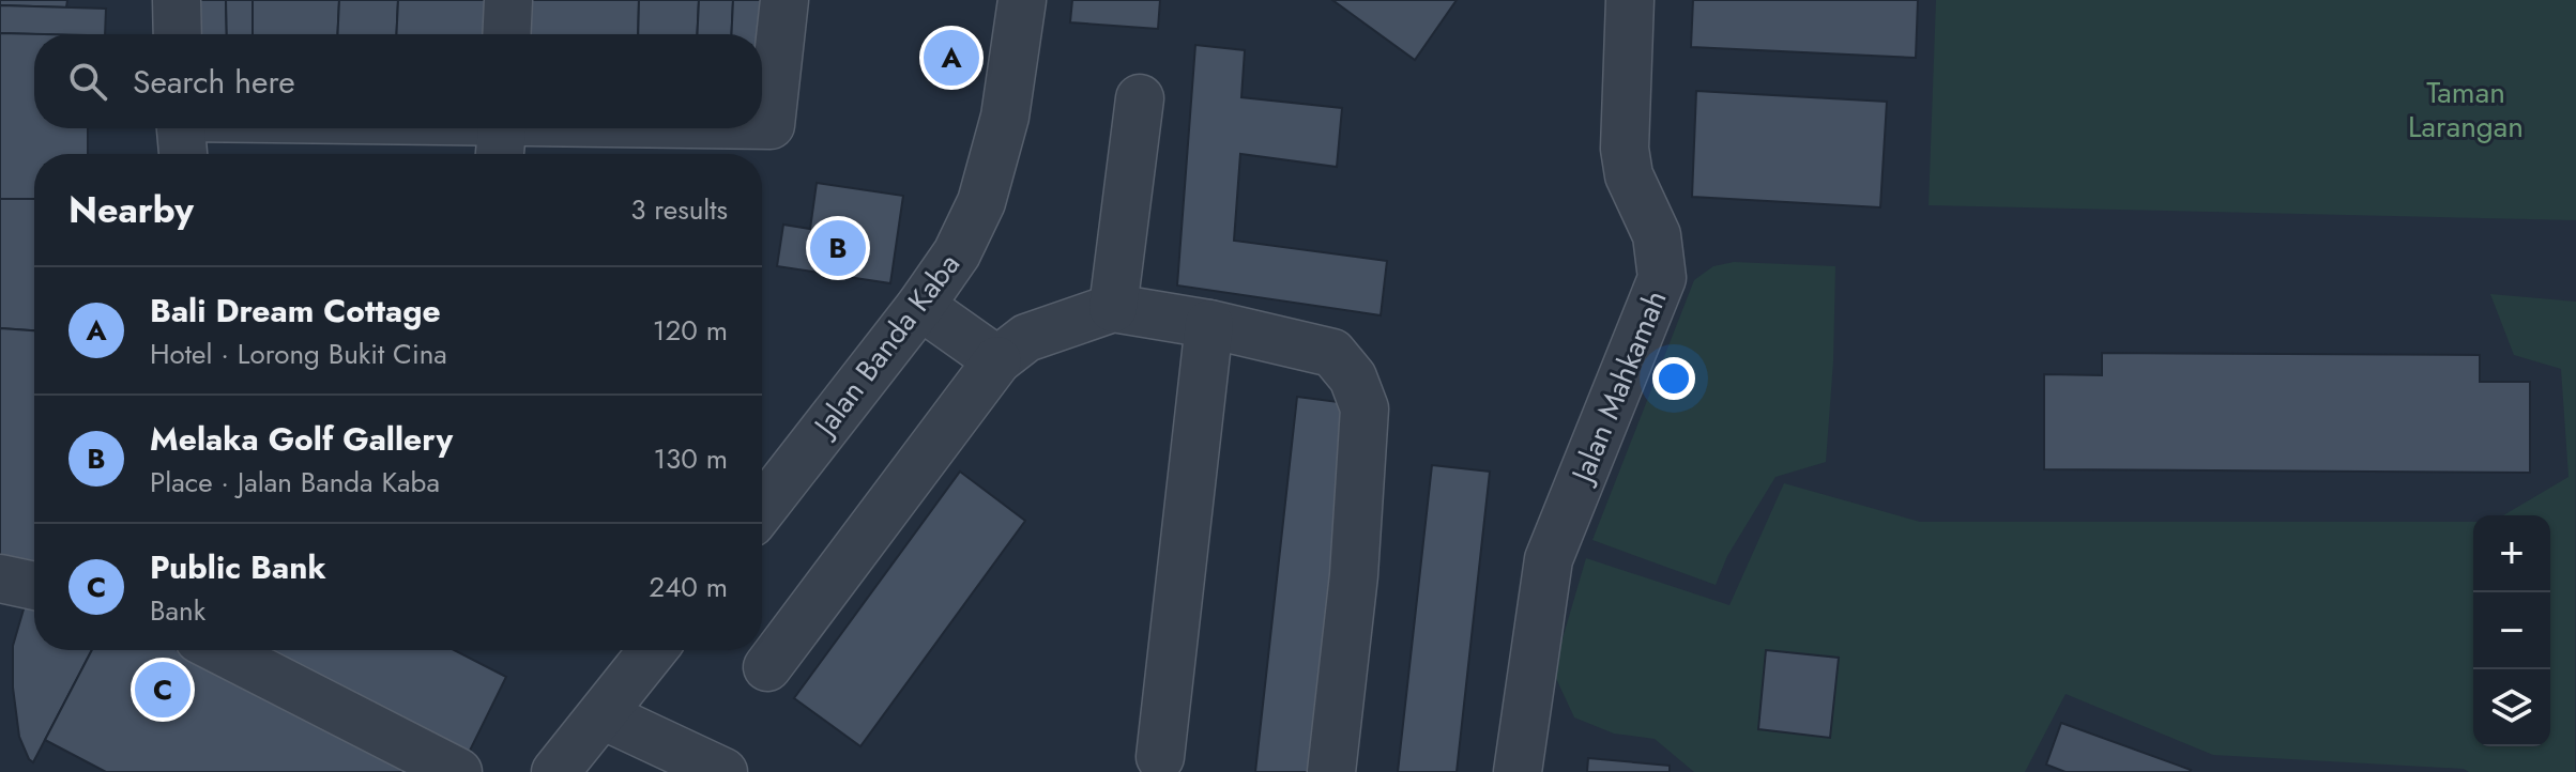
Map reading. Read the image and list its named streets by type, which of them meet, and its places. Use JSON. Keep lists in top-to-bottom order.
{
  "streets": {
    "street": ["Jalan Banda Kaba", "Jalan Mahkamah"]
  },
  "parks": ["Taman Larangan"],
  "page": {
    "pins": ["A", "B", "C"],
    "search": "Search here",
    "heading": ["Nearby", "3 results"],
    "list": [
      {
        "mark": "A",
        "name": "Bali Dream Cottage",
        "note": "Hotel · Lorong Bukit Cina",
        "value": "120 m"
      },
      {
        "mark": "B",
        "name": "Melaka Golf Gallery",
        "note": "Place · Jalan Banda Kaba",
        "value": "130 m"
      },
      {
        "mark": "C",
        "name": "Public Bank",
        "note": "Bank",
        "value": "240 m"
      }
    ],
    "map_buttons": ["+", "−"]
  }
}
